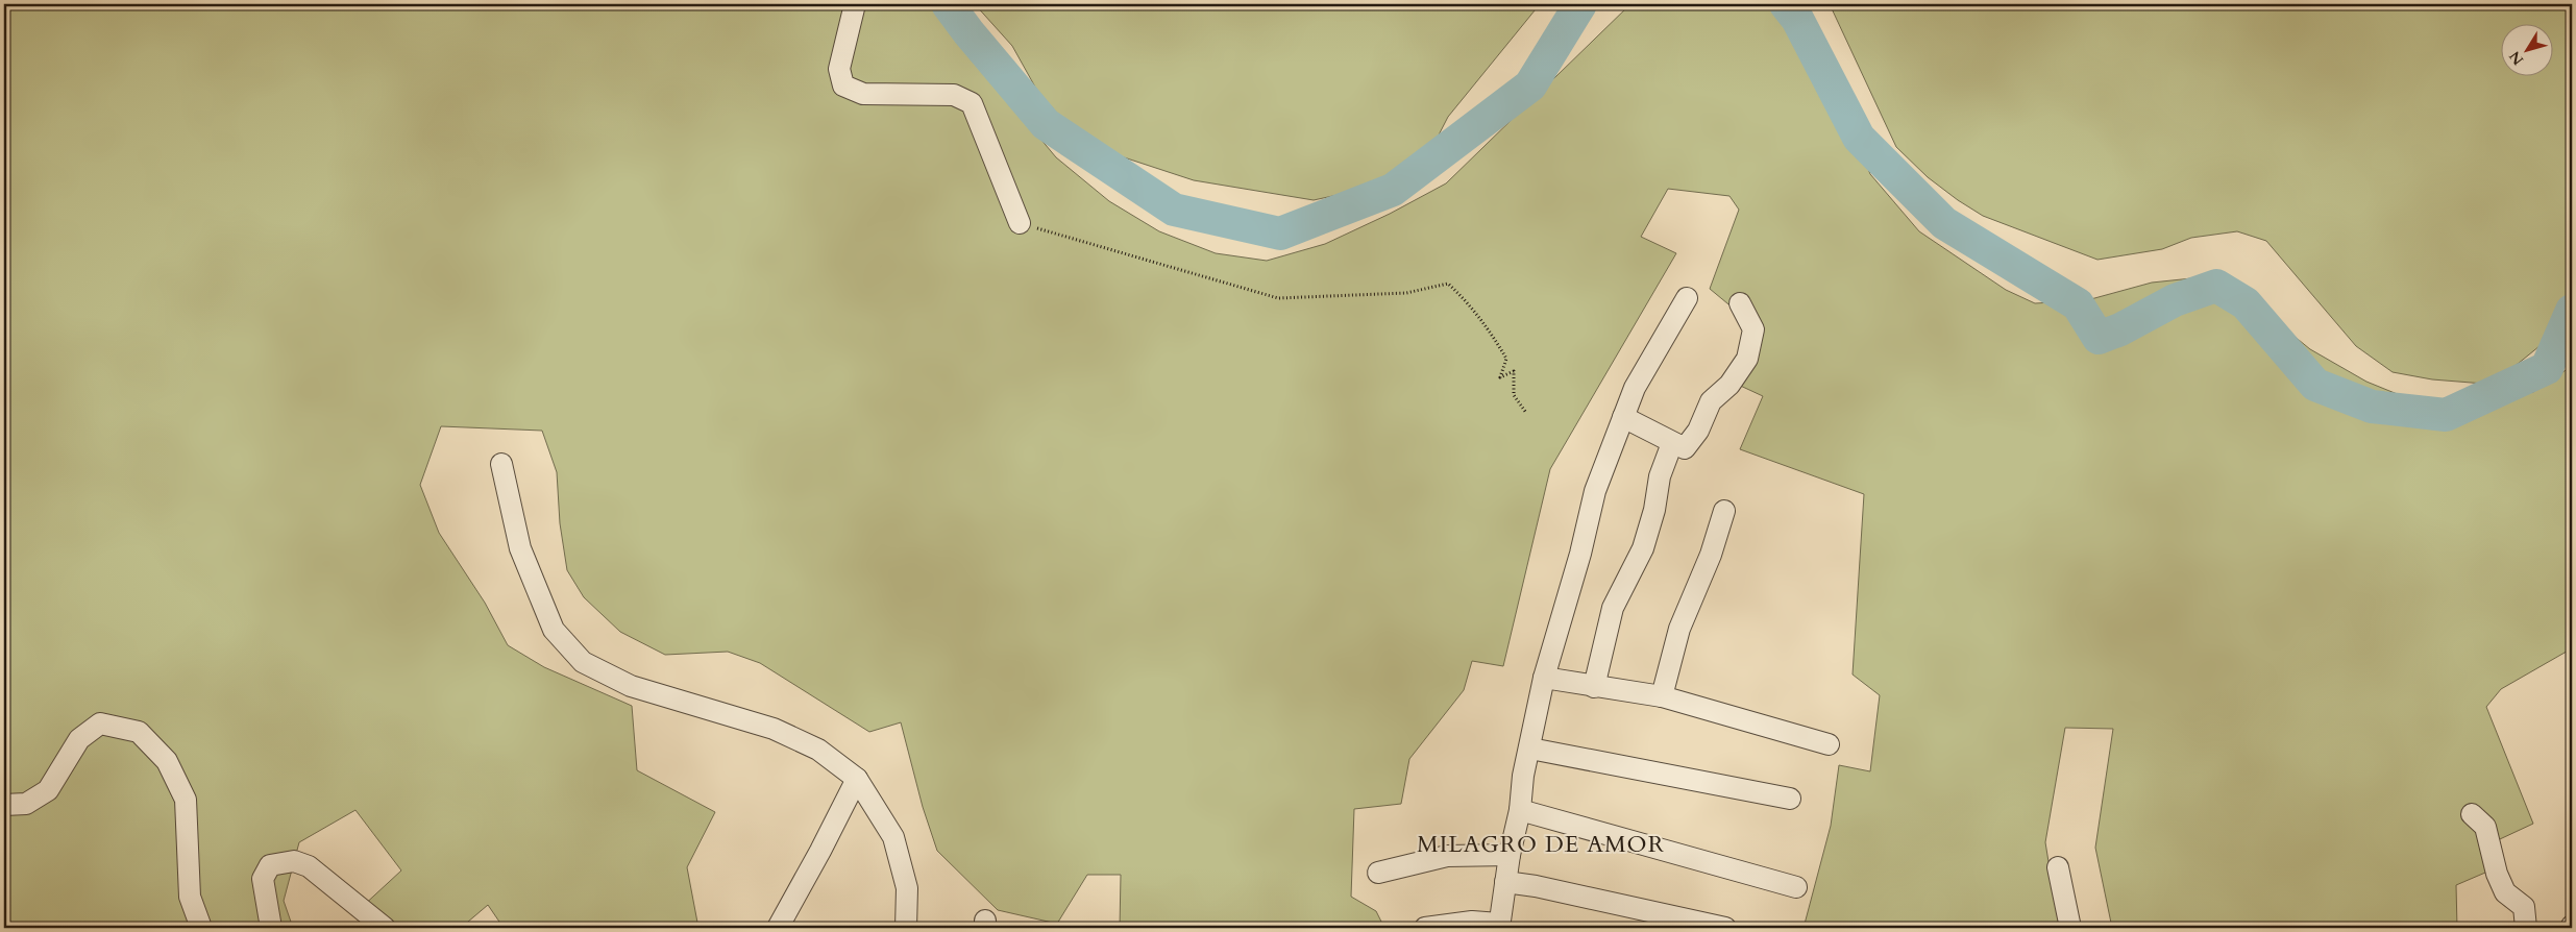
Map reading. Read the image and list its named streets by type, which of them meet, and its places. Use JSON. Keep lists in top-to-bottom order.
{
  "districts": ["MILAGRO DE AMOR"],
  "north": "bottom left"
}
